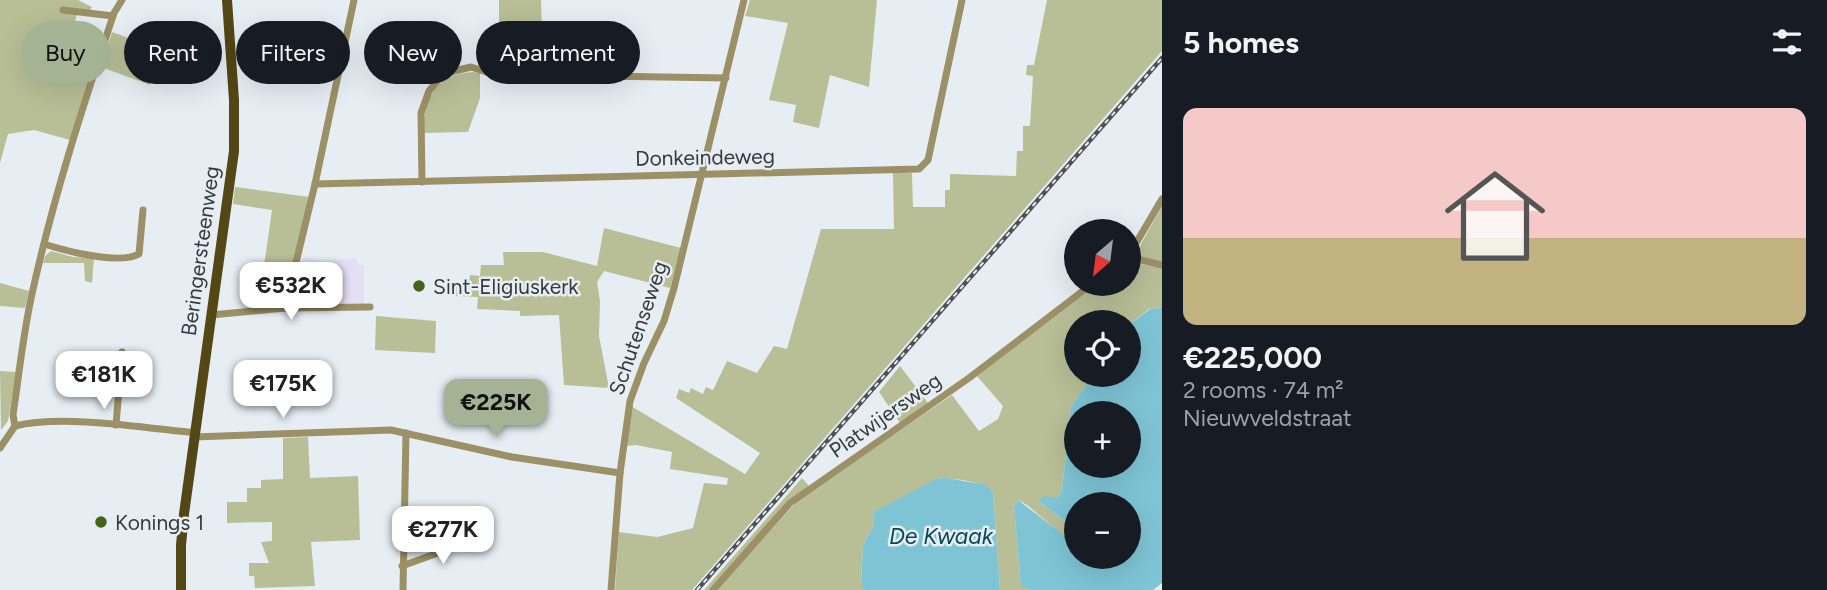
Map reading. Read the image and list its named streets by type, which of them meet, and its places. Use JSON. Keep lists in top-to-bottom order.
{
  "streets": {
    "main road": ["Beringersteenweg"],
    "street": ["Donkeindeweg", "Schutenseweg", "Platwijersweg"]
  },
  "crossings": [
    ["Donkeindeweg", "Schutenseweg"]
  ],
  "water": ["De Kwaak"],
  "places": ["Sint-Eligiuskerk", "Konings 1"],
  "north": "bottom left",
  "page": {
    "heading": "5 homes",
    "chip": [
      "Buy",
      "Rent",
      "Filters",
      "New",
      "Apartment"
    ],
    "list": [
      {
        "name": "€225,000",
        "note": "2 rooms · 74 m² · Nieuwveldstraat"
      }
    ],
    "map_buttons": ["+", "−"],
    "price": [
      "€532K",
      "€181K",
      "€175K",
      "€225K",
      "€277K"
    ]
  }
}
